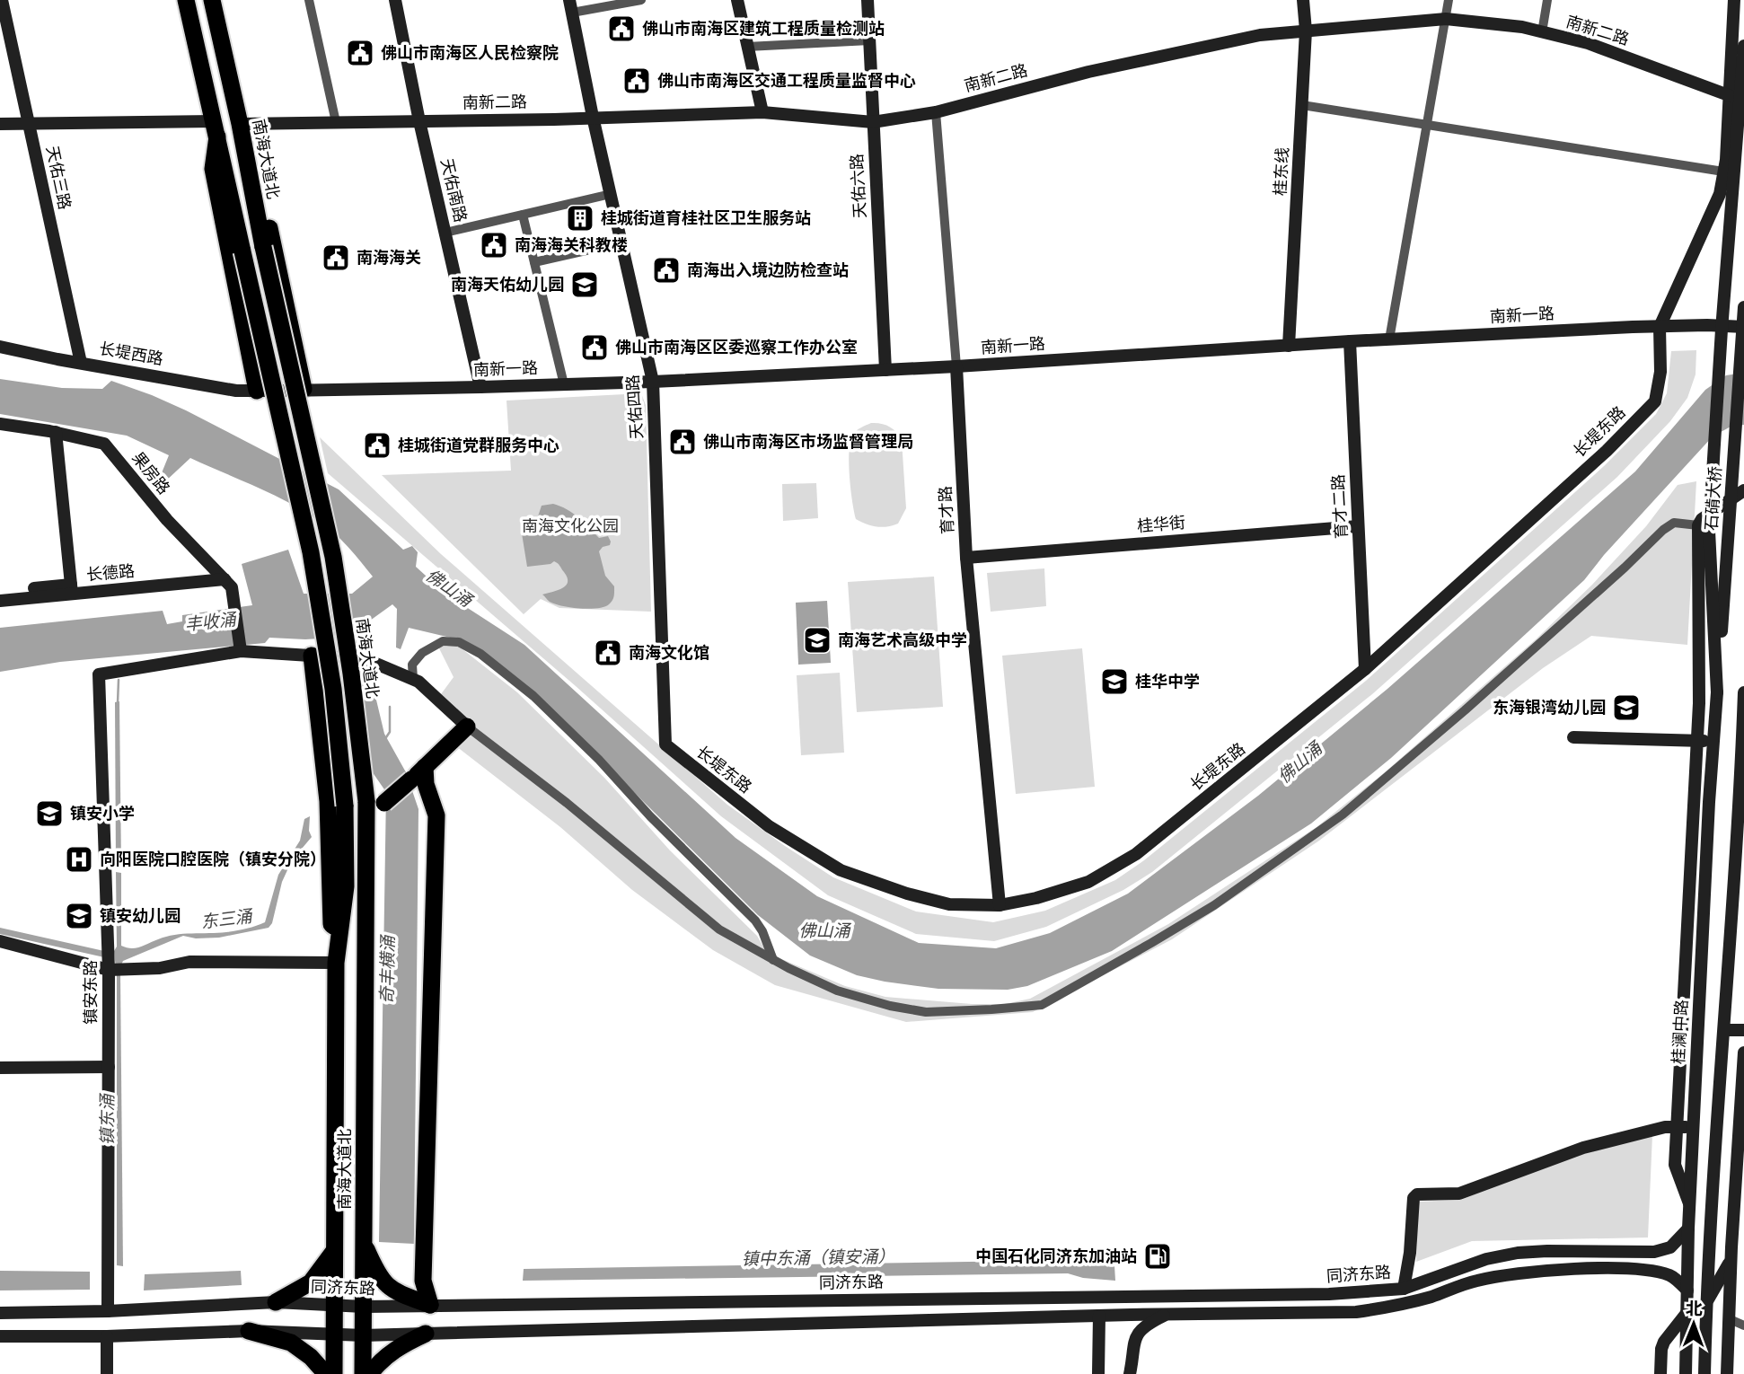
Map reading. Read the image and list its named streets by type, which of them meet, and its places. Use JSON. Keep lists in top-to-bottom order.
{
  "streets": {
    "highway": ["南海大道北"],
    "main road": [
      "南新二路",
      "桂东线",
      "天佑三路",
      "天佑六路",
      "天佑南路",
      "南新一路",
      "长堤西路",
      "天佑四路",
      "长堤东路",
      "果房路",
      "石𬒔大桥",
      "育才二路",
      "育才路",
      "桂华街",
      "长德路",
      "镇安东路",
      "桂澜中路",
      "同济东路"
    ]
  },
  "crossings": [
    ["南新二路", "南海大道北"],
    ["南新二路", "桂东线"],
    ["南新二路", "天佑六路"],
    ["南新二路", "天佑南路"],
    ["南新二路", "天佑四路"],
    ["南新二路", "育才路"],
    ["南海大道北", "同济东路"],
    ["桂东线", "南新一路"],
    ["天佑三路", "长堤西路"],
    ["天佑六路", "南新一路"],
    ["天佑南路", "南新一路"],
    ["南新一路", "长堤西路"],
    ["南新一路", "天佑四路"],
    ["南新一路", "长堤东路"],
    ["南新一路", "育才二路"],
    ["南新一路", "育才路"],
    ["天佑四路", "长堤东路"],
    ["长堤东路", "育才二路"],
    ["长堤东路", "育才路"],
    ["果房路", "长德路"],
    ["果房路", "镇安东路"],
    ["石𬒔大桥", "桂澜中路"],
    ["育才二路", "桂华街"],
    ["育才路", "桂华街"],
    ["镇安东路", "同济东路"],
    ["桂澜中路", "同济东路"]
  ],
  "water": [
    "佛山涌",
    "丰收涌",
    "东三涌",
    "奇丰横涌",
    "镇东涌",
    "镇中东涌（镇安涌）"
  ],
  "parks": ["南海文化公园"],
  "places": {
    "public building": [
      "佛山市南海区建筑工程质量检测站",
      "佛山市南海区人民检察院",
      "佛山市南海区交通工程质量监督中心",
      "南海海关科教楼",
      "南海海关",
      "南海出入境边防检查站",
      "佛山市南海区区委巡察工作办公室",
      "佛山市南海区市场监督管理局",
      "桂城街道党群服务中心",
      "南海文化馆"
    ],
    "building": ["桂城街道育桂社区卫生服务站"],
    "school or university": [
      "南海天佑幼儿园",
      "南海艺术高级中学",
      "桂华中学",
      "东海银湾幼儿园",
      "镇安小学",
      "镇安幼儿园"
    ],
    "hospital": ["向阳医院口腔医院（镇安分院）"],
    "fuel station": ["中国石化同济东加油站"]
  },
  "north": "top"
}
